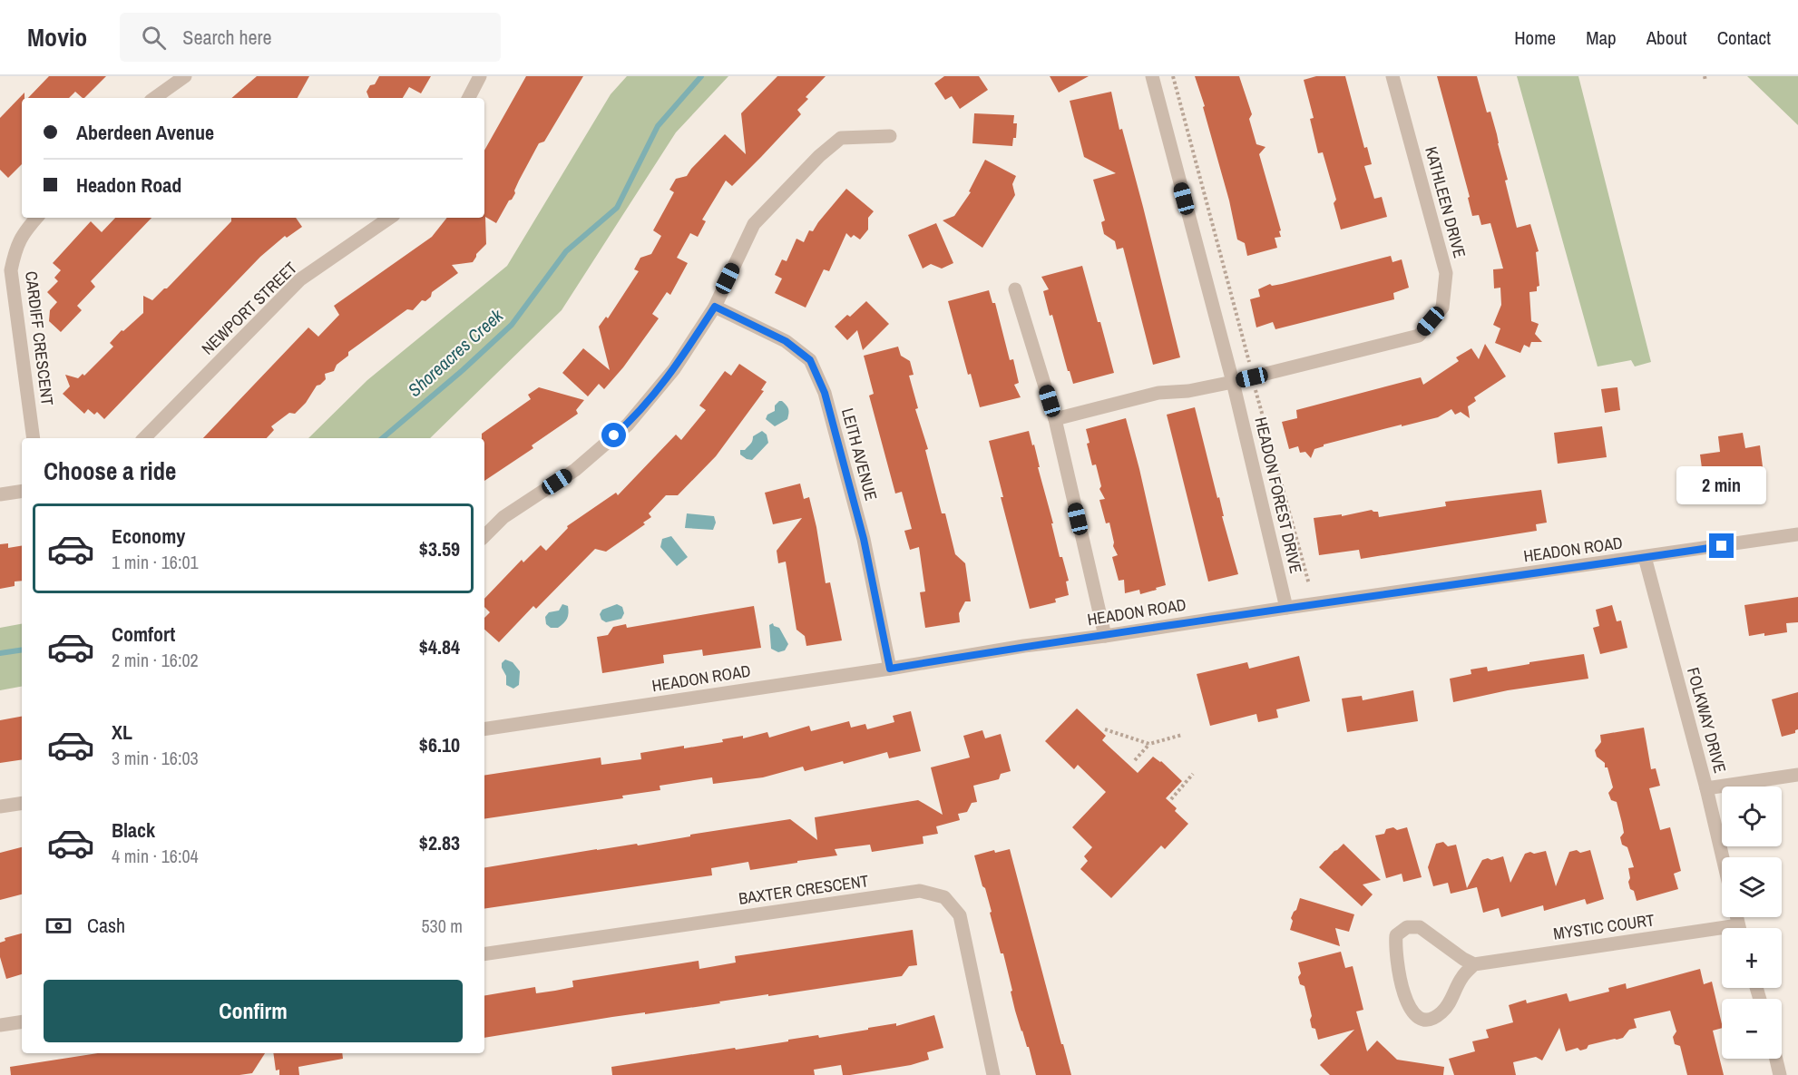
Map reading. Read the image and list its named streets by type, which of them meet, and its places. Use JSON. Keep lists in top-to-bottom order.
{
  "streets": {
    "street": [
      "KATHLEEN DRIVE",
      "NEWPORT STREET",
      "CARDIFF CRESCENT",
      "LEITH AVENUE",
      "HEADON FOREST DRIVE",
      "HEADON ROAD",
      "FOLKWAY DRIVE",
      "BAXTER CRESCENT",
      "MYSTIC COURT"
    ]
  },
  "crossings": [
    ["KATHLEEN DRIVE", "HEADON FOREST DRIVE"],
    ["LEITH AVENUE", "HEADON ROAD"],
    ["HEADON FOREST DRIVE", "HEADON ROAD"],
    ["HEADON ROAD", "FOLKWAY DRIVE"]
  ],
  "water": ["Shoreacres Creek"],
  "page": {
    "header": "Movio",
    "search": "Search here",
    "nav": [
      "Home",
      "Map",
      "About",
      "Contact"
    ],
    "banner": ["Aberdeen Avenue", "Headon Road"],
    "heading": "Choose a ride",
    "bubble": "2 min",
    "list": [
      {
        "name": "Economy",
        "note": "1 min · 16:01",
        "value": "$3.59"
      },
      {
        "name": "Comfort",
        "note": "2 min · 16:02",
        "value": "$4.84"
      },
      {
        "name": "XL",
        "note": "3 min · 16:03",
        "value": "$6.10"
      },
      {
        "name": "Black",
        "note": "4 min · 16:04",
        "value": "$2.83"
      }
    ],
    "map_buttons": ["+", "−"],
    "pay": ["Cash", "530 m"],
    "buttons": "Confirm"
  }
}
